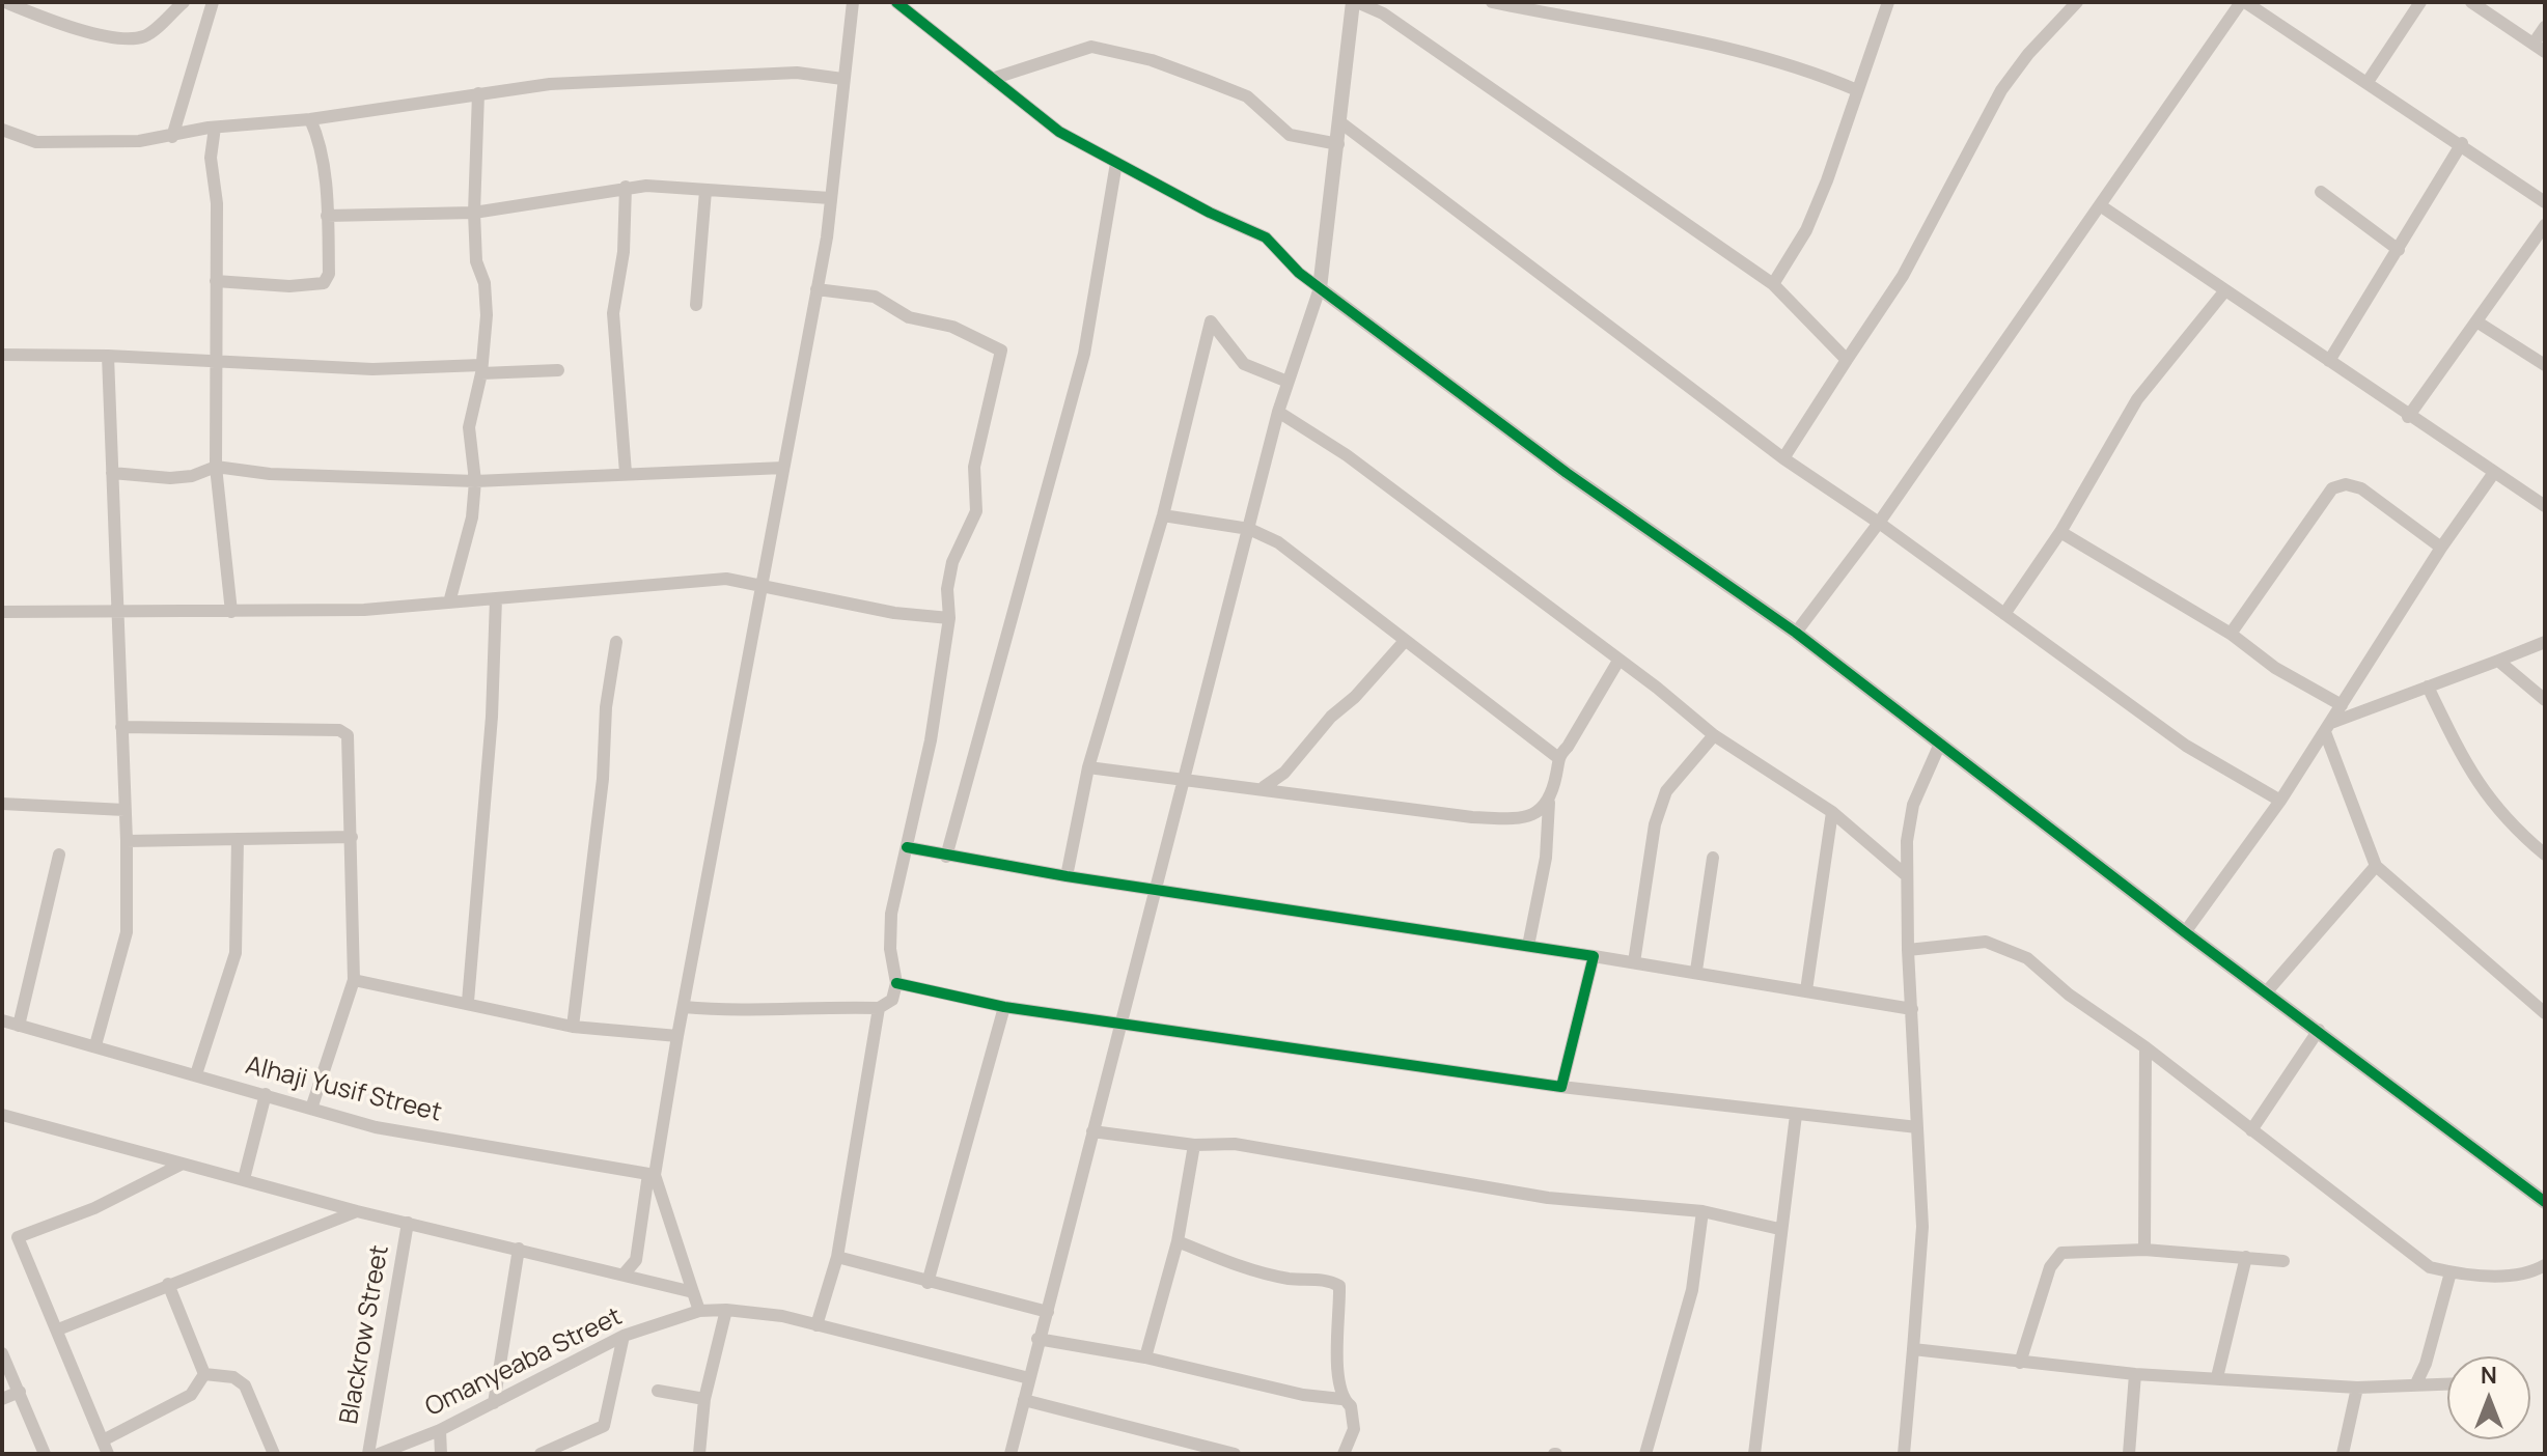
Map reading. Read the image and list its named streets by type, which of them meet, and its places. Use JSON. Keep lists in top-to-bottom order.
{
  "streets": {
    "street": ["Alhaji Yusif Street", "Blackrow Street", "Omanyeaba Street"]
  },
  "north": "top"
}
